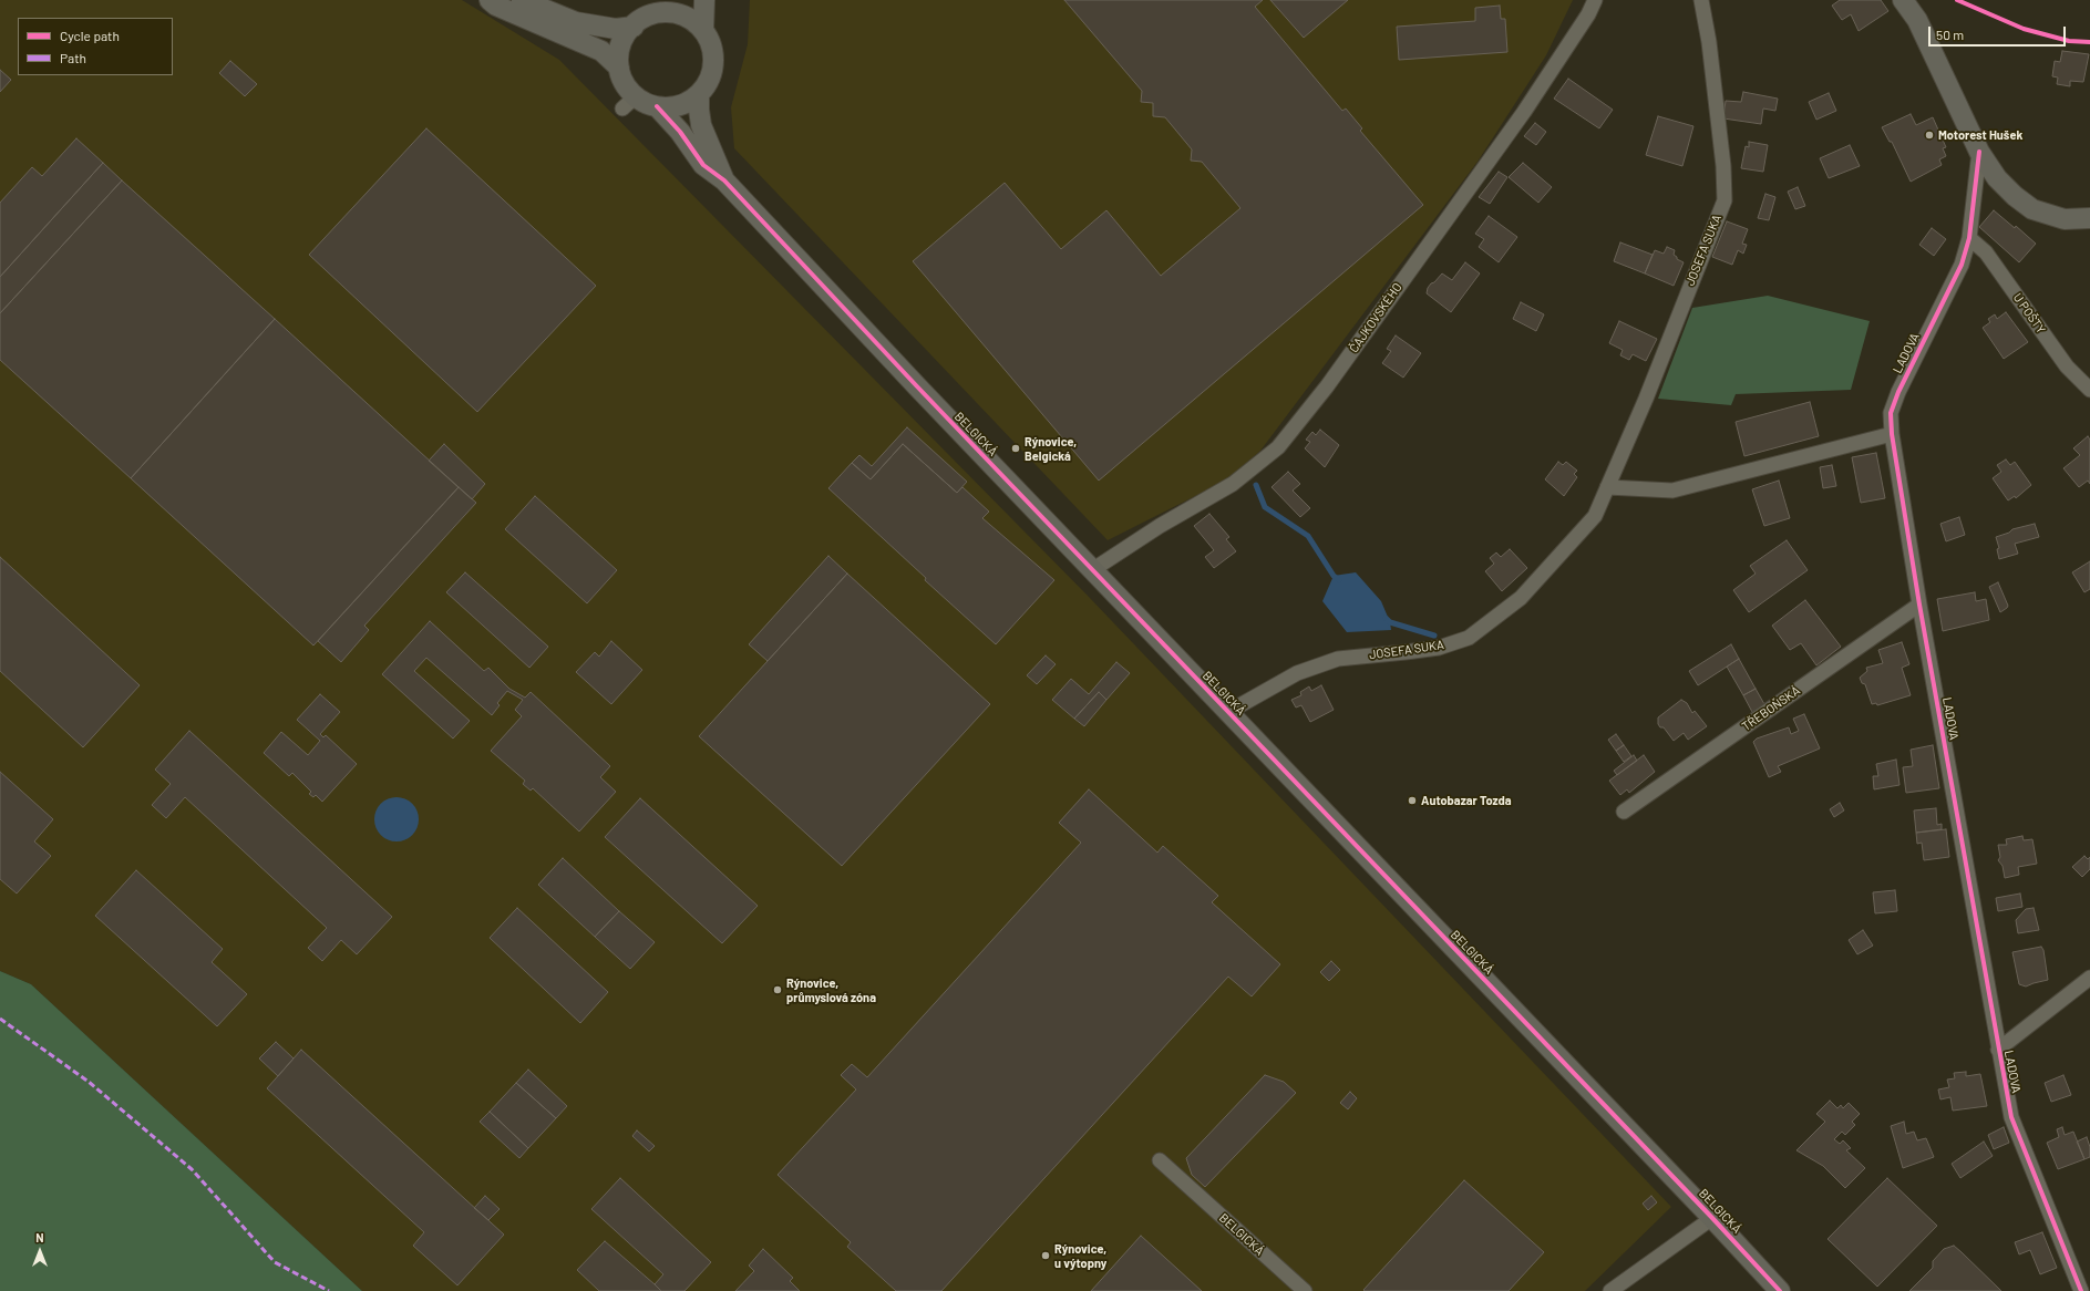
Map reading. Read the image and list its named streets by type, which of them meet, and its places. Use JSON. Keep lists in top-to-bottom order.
{
  "streets": {
    "street": [
      "JOSEFA SUKA",
      "U POŠTY",
      "ČAJKOVSKÉHO",
      "LADOVA",
      "BELGICKÁ",
      "TŘEBOŇSKÁ"
    ]
  },
  "crossings": [
    ["JOSEFA SUKA", "BELGICKÁ"],
    ["U POŠTY", "LADOVA"],
    ["ČAJKOVSKÉHO", "BELGICKÁ"],
    ["LADOVA", "TŘEBOŇSKÁ"]
  ],
  "places": [
    "Motorest Hušek",
    "Rýnovice, Belgická",
    "Autobazar Tozda",
    "Rýnovice, průmyslová zóna",
    "Rýnovice, u výtopny"
  ],
  "legend": ["Cycle path", "Path"],
  "scale_bar": "50 m",
  "north": "top"
}
